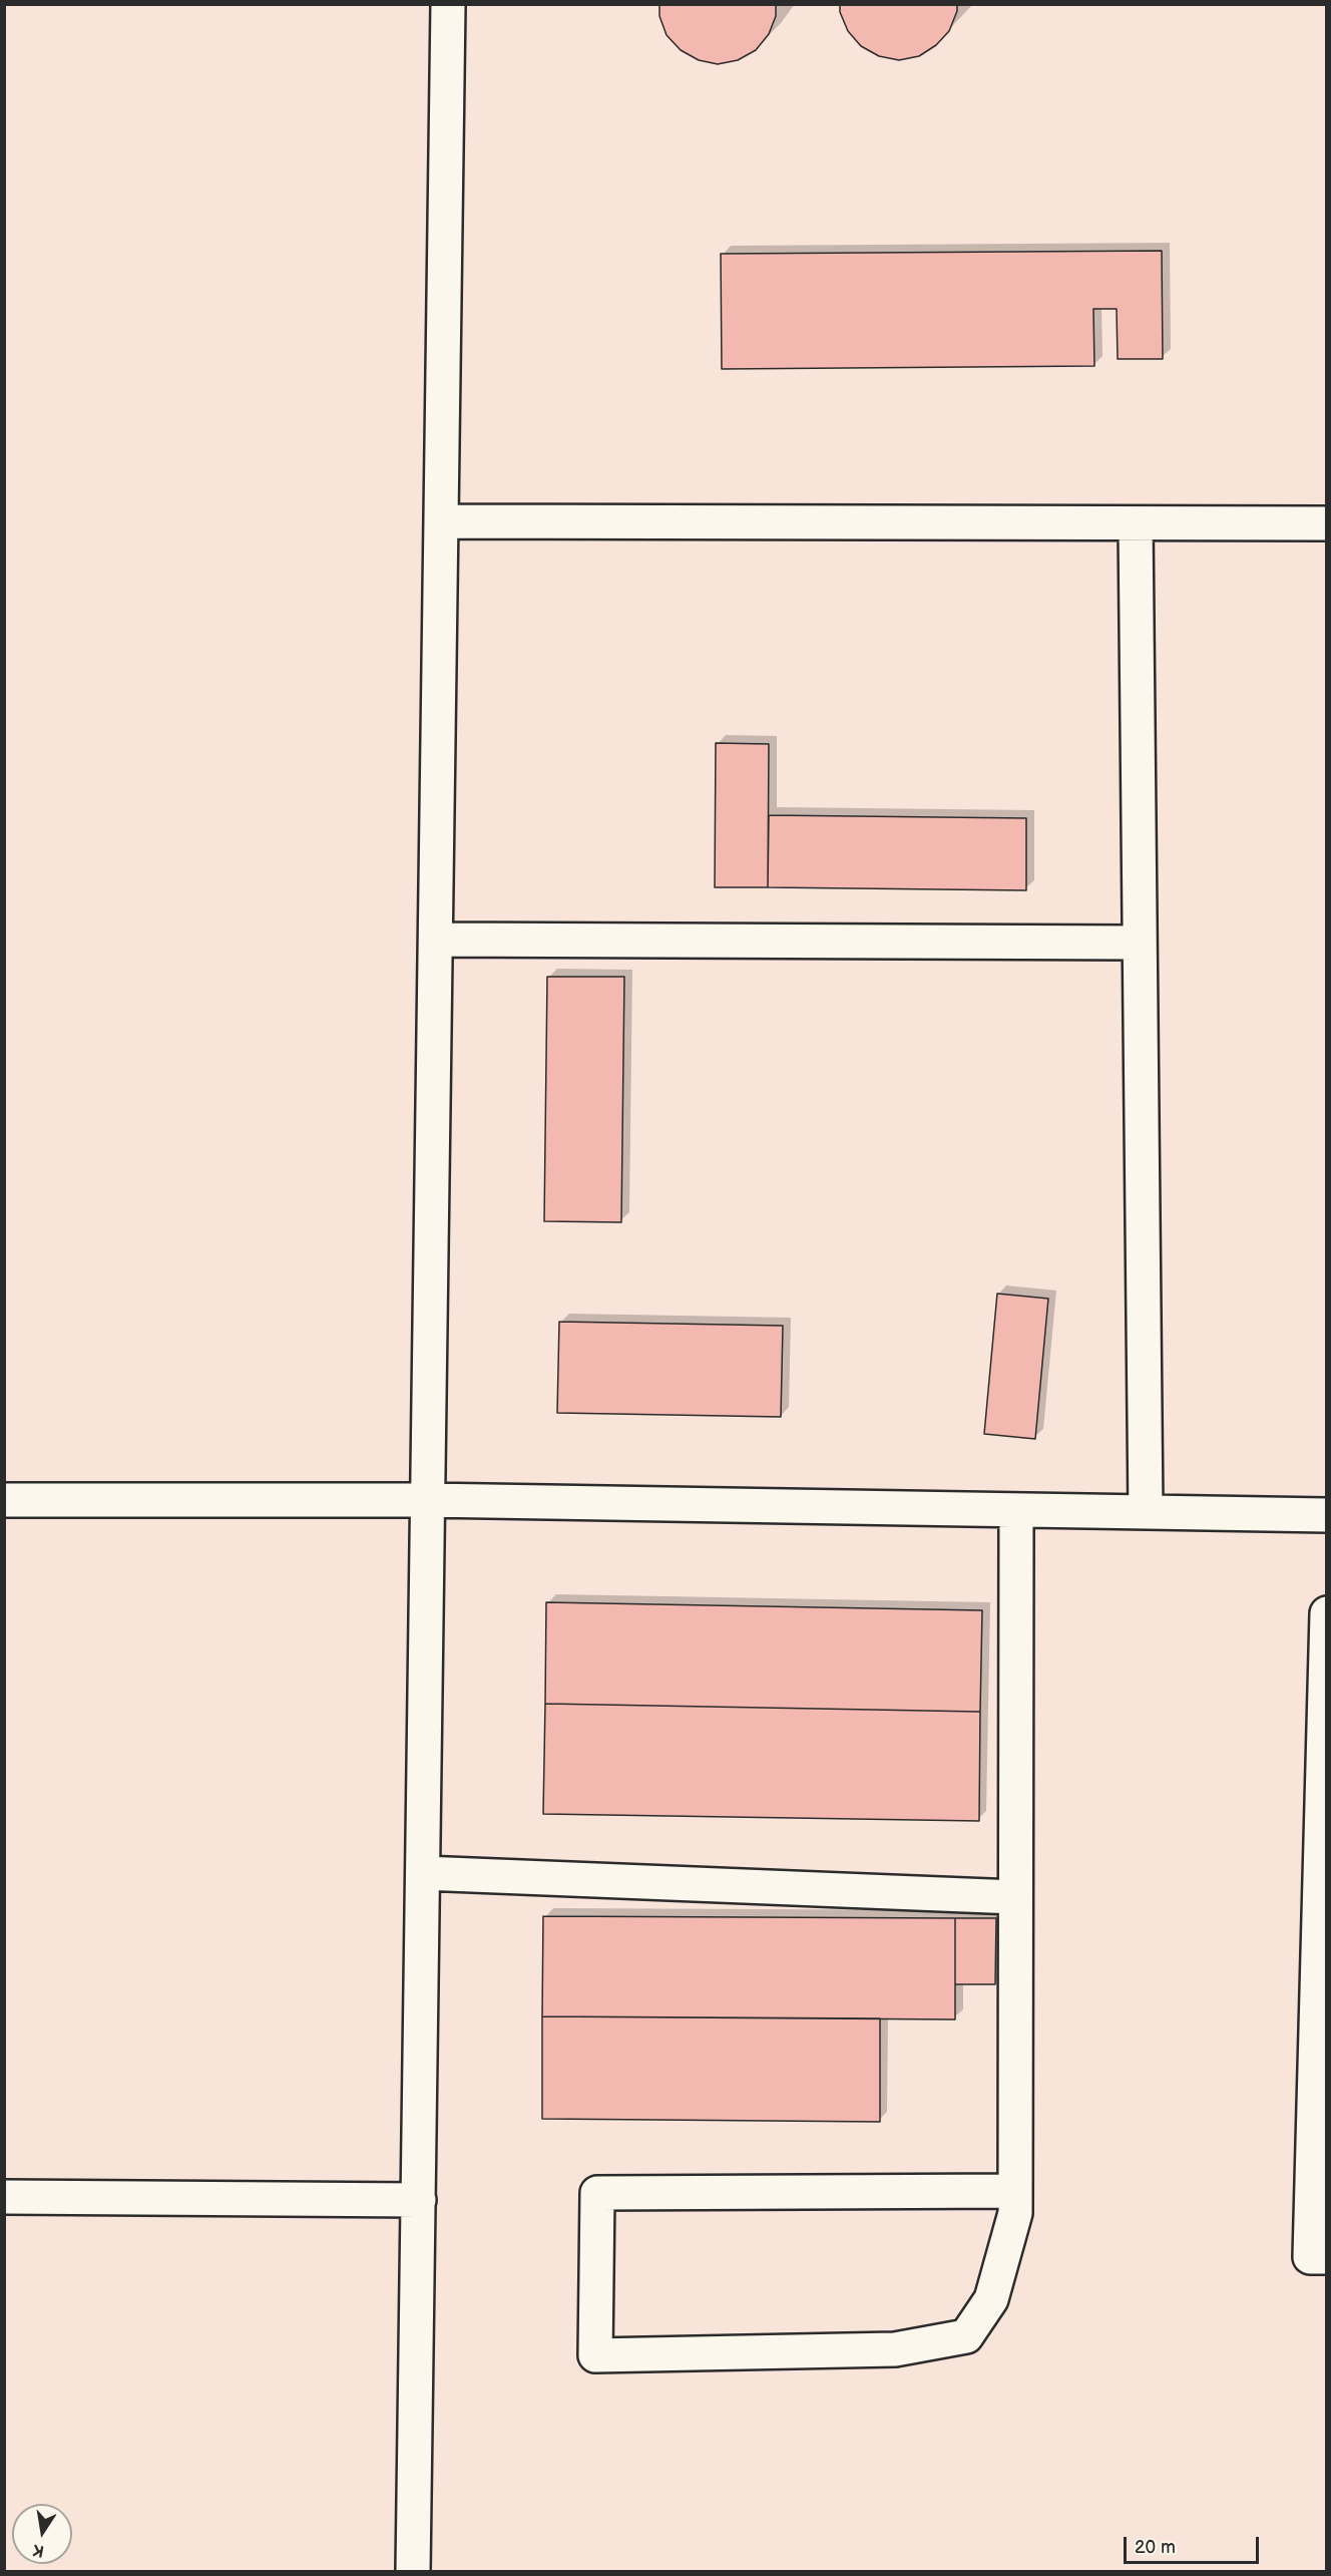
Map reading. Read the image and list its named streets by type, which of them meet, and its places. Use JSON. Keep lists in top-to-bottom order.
{
  "scale_bar": "20 m",
  "north": "bottom"
}
